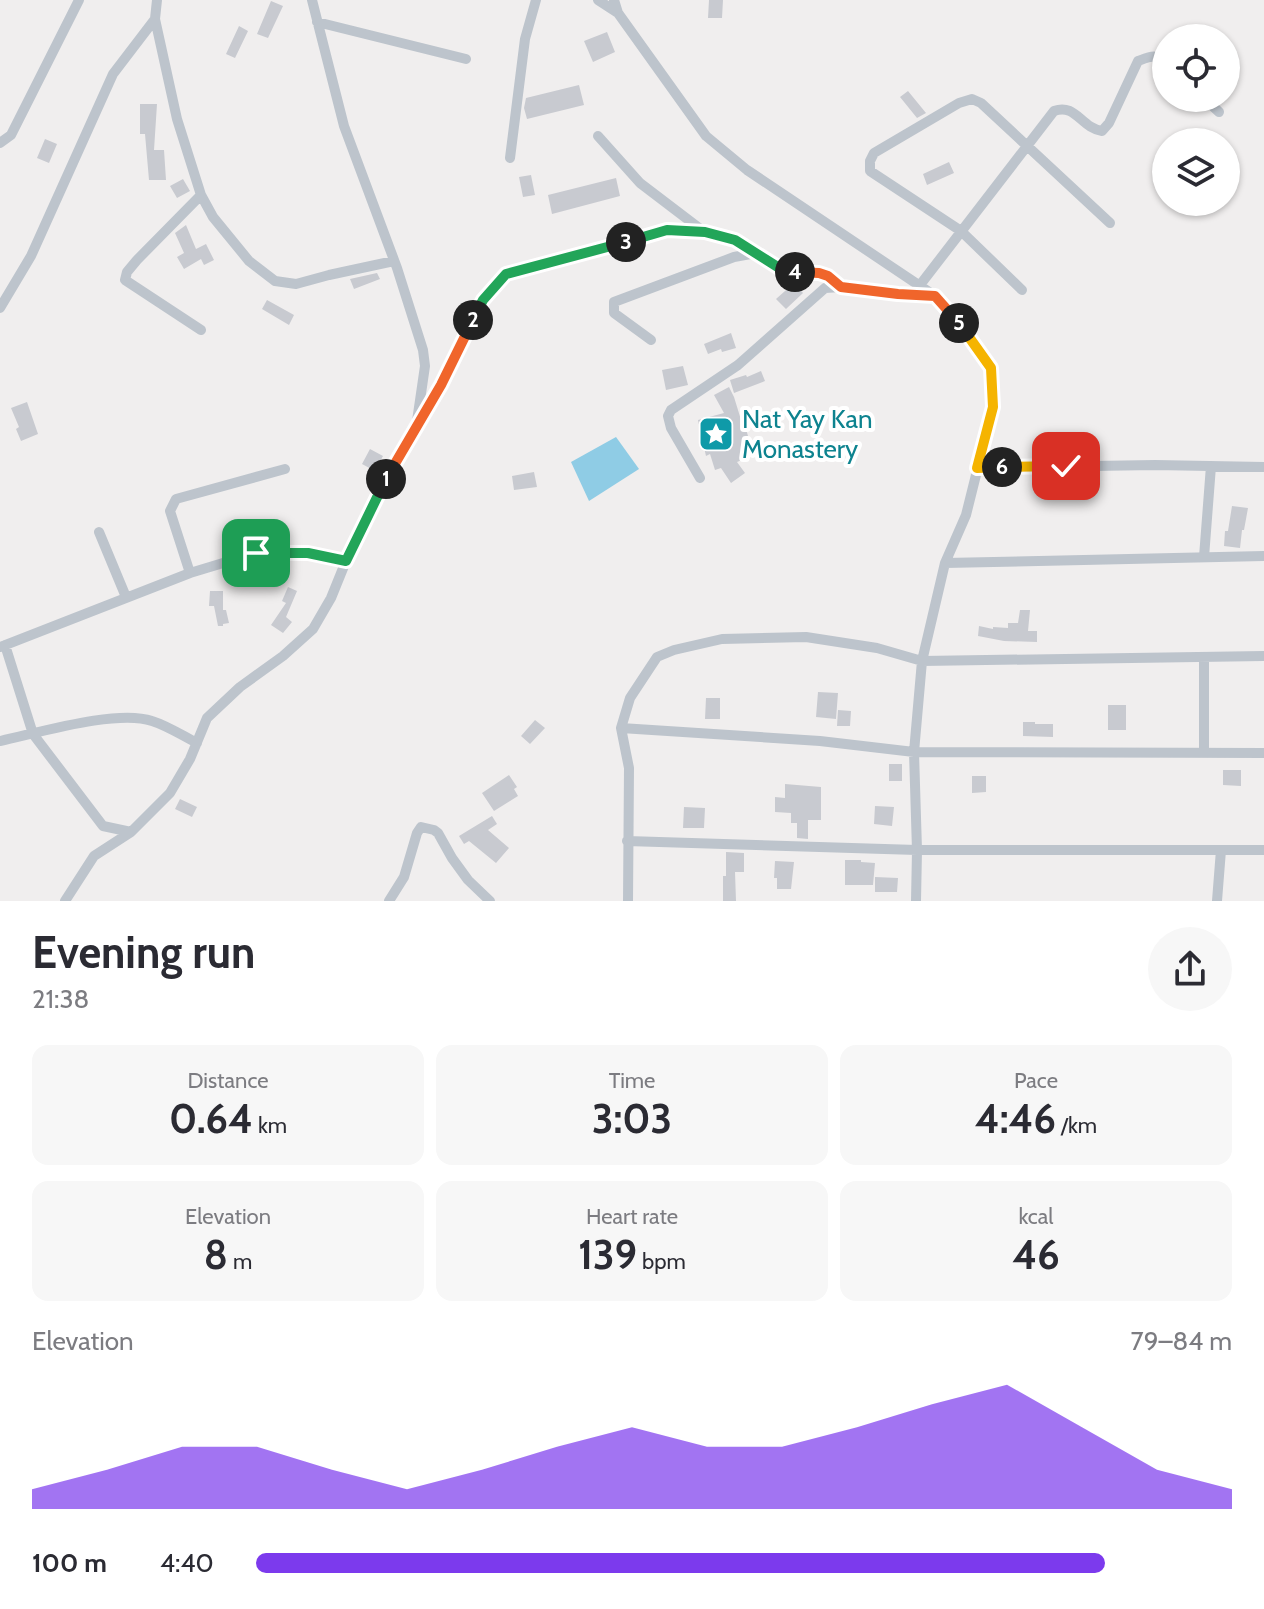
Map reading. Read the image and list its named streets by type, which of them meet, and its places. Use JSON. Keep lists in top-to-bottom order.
{
  "places": {
    "place": ["Nat Yay Kan Monastery"]
  },
  "page": {
    "pins": [
      "3",
      "4",
      "2",
      "5",
      "6",
      "1"
    ],
    "heading": ["Evening run", "21:38"],
    "stats": [
      ["Distance", "0.64 km"],
      ["Time", "3:03"],
      ["Pace", "4:46 /km"],
      ["Elevation", "8 m"],
      ["Heart rate", "139 bpm"],
      ["kcal", "46"]
    ],
    "chart": ["Elevation", "79–84 m"],
    "list": [
      {
        "name": "100 m",
        "note": "4:40"
      }
    ]
  }
}
